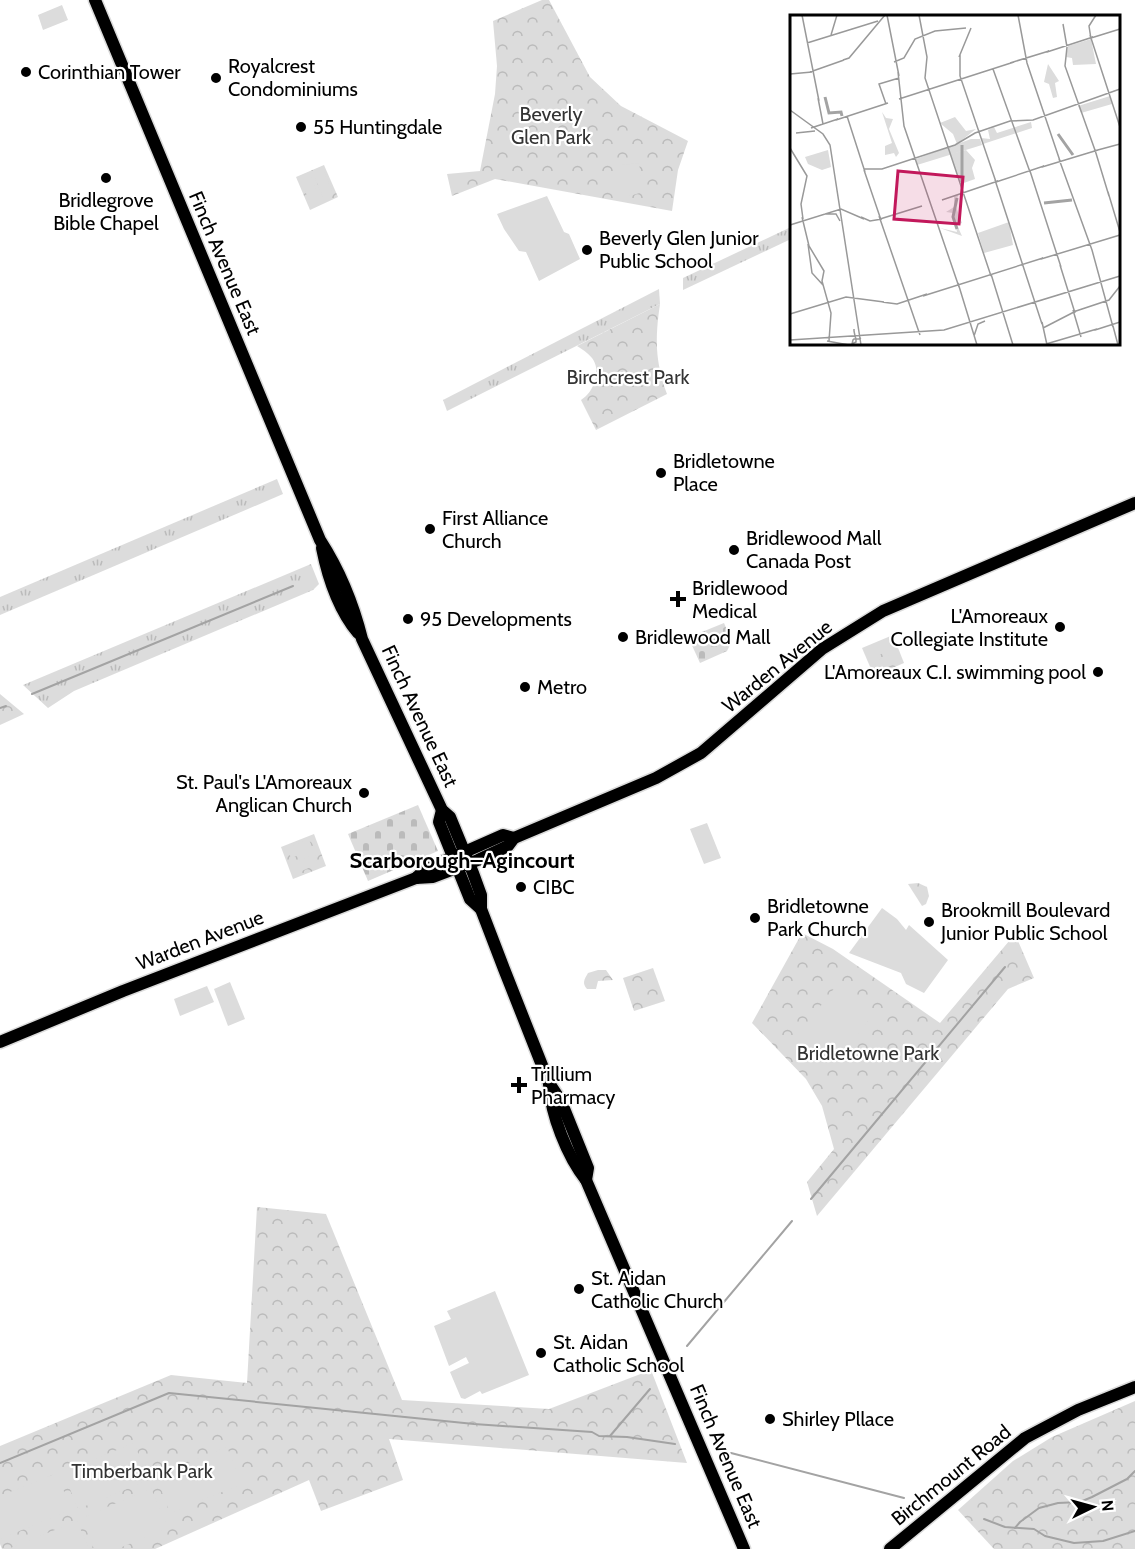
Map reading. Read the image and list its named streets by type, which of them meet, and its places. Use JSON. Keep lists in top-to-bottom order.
{
  "streets": {
    "main road": ["Finch Avenue East", "Warden Avenue", "Birchmount Road"]
  },
  "crossings": [
    ["Finch Avenue East", "Warden Avenue"]
  ],
  "districts": ["Scarborough–Agincourt"],
  "parks": [
    "Beverly Glen Park",
    "Birchcrest Park",
    "Bridletowne Park",
    "Timberbank Park"
  ],
  "places": {
    "other": [
      "Corinthian Tower",
      "Royalcrest Condominiums",
      "55 Huntingdale",
      "Bridlegrove Bible Chapel",
      "Beverly Glen Junior Public School",
      "Bridletowne Place",
      "First Alliance Church",
      "Bridlewood Mall Canada Post",
      "95 Developments",
      "L'Amoreaux Collegiate Institute",
      "Bridlewood Mall",
      "L'Amoreaux C.I. swimming pool",
      "Metro",
      "St. Paul's L'Amoreaux Anglican Church",
      "CIBC",
      "Bridletowne Park Church",
      "Brookmill Boulevard Junior Public School",
      "St. Aidan Catholic Church",
      "St. Aidan Catholic School",
      "Shirley Pllace"
    ],
    "health": ["Bridlewood Medical", "Trillium Pharmacy"]
  },
  "north": "right"
}
